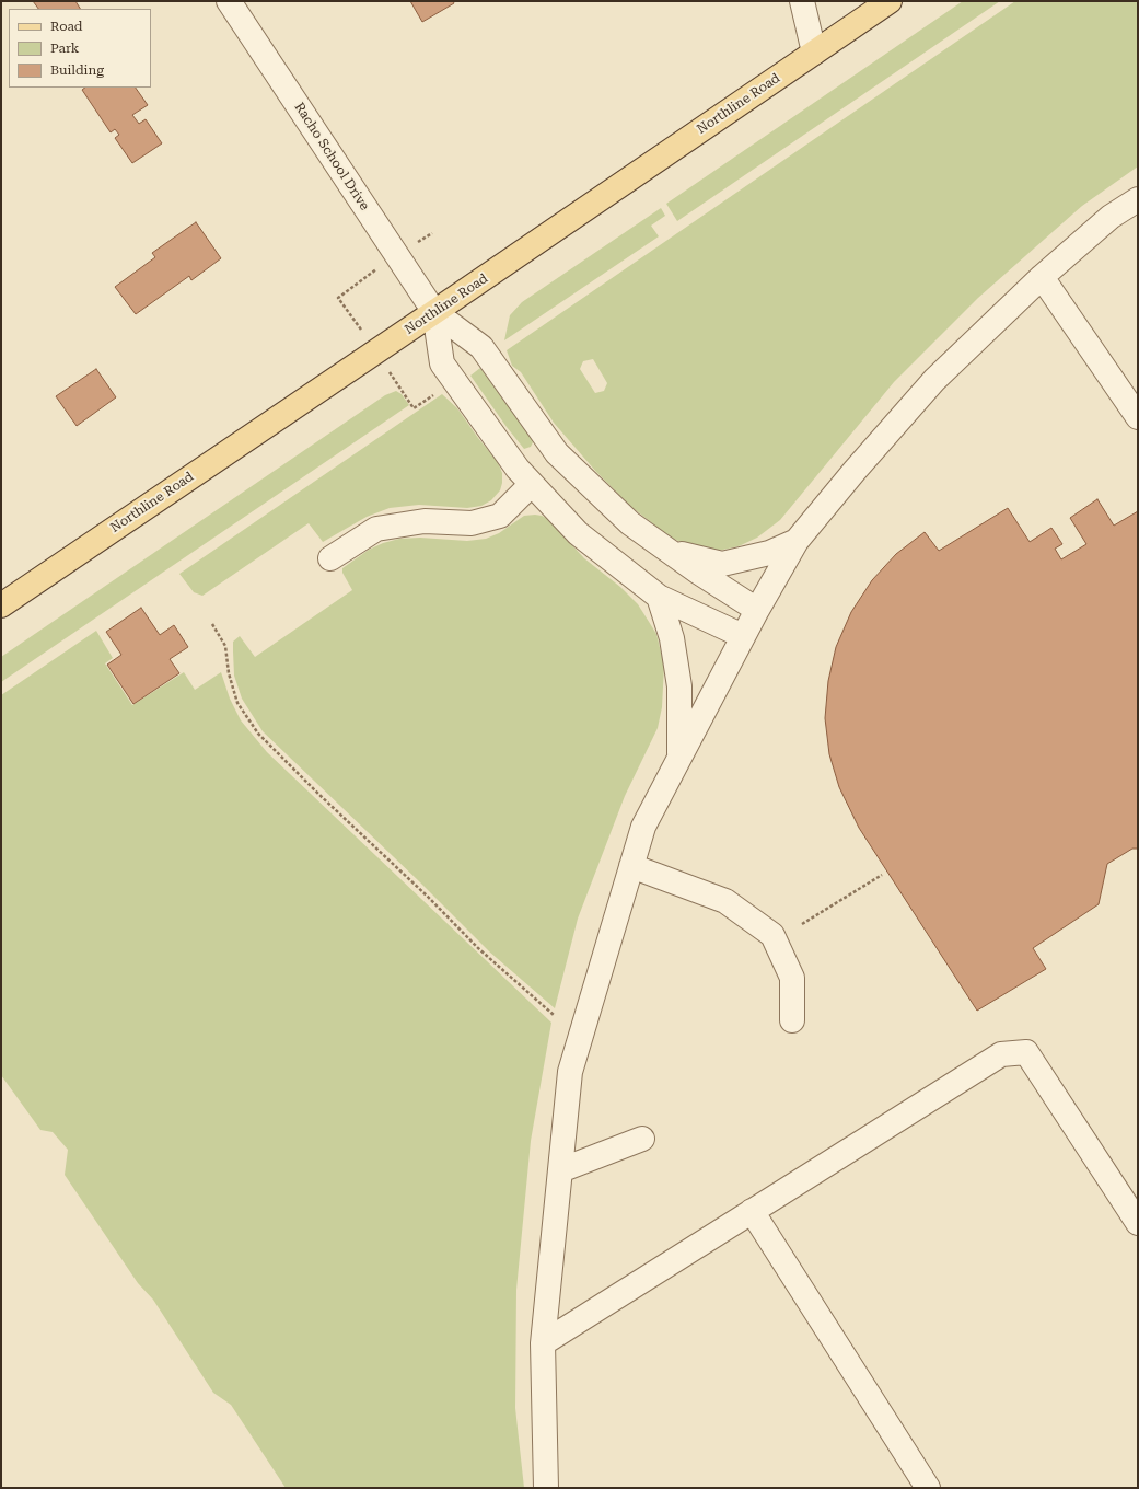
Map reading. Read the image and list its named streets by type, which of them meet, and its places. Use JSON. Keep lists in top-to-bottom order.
{
  "streets": {
    "main road": ["Northline Road"],
    "street": ["Racho School Drive"]
  },
  "crossings": [
    ["Northline Road", "Racho School Drive"]
  ],
  "legend": ["Road", "Park", "Building"]
}
